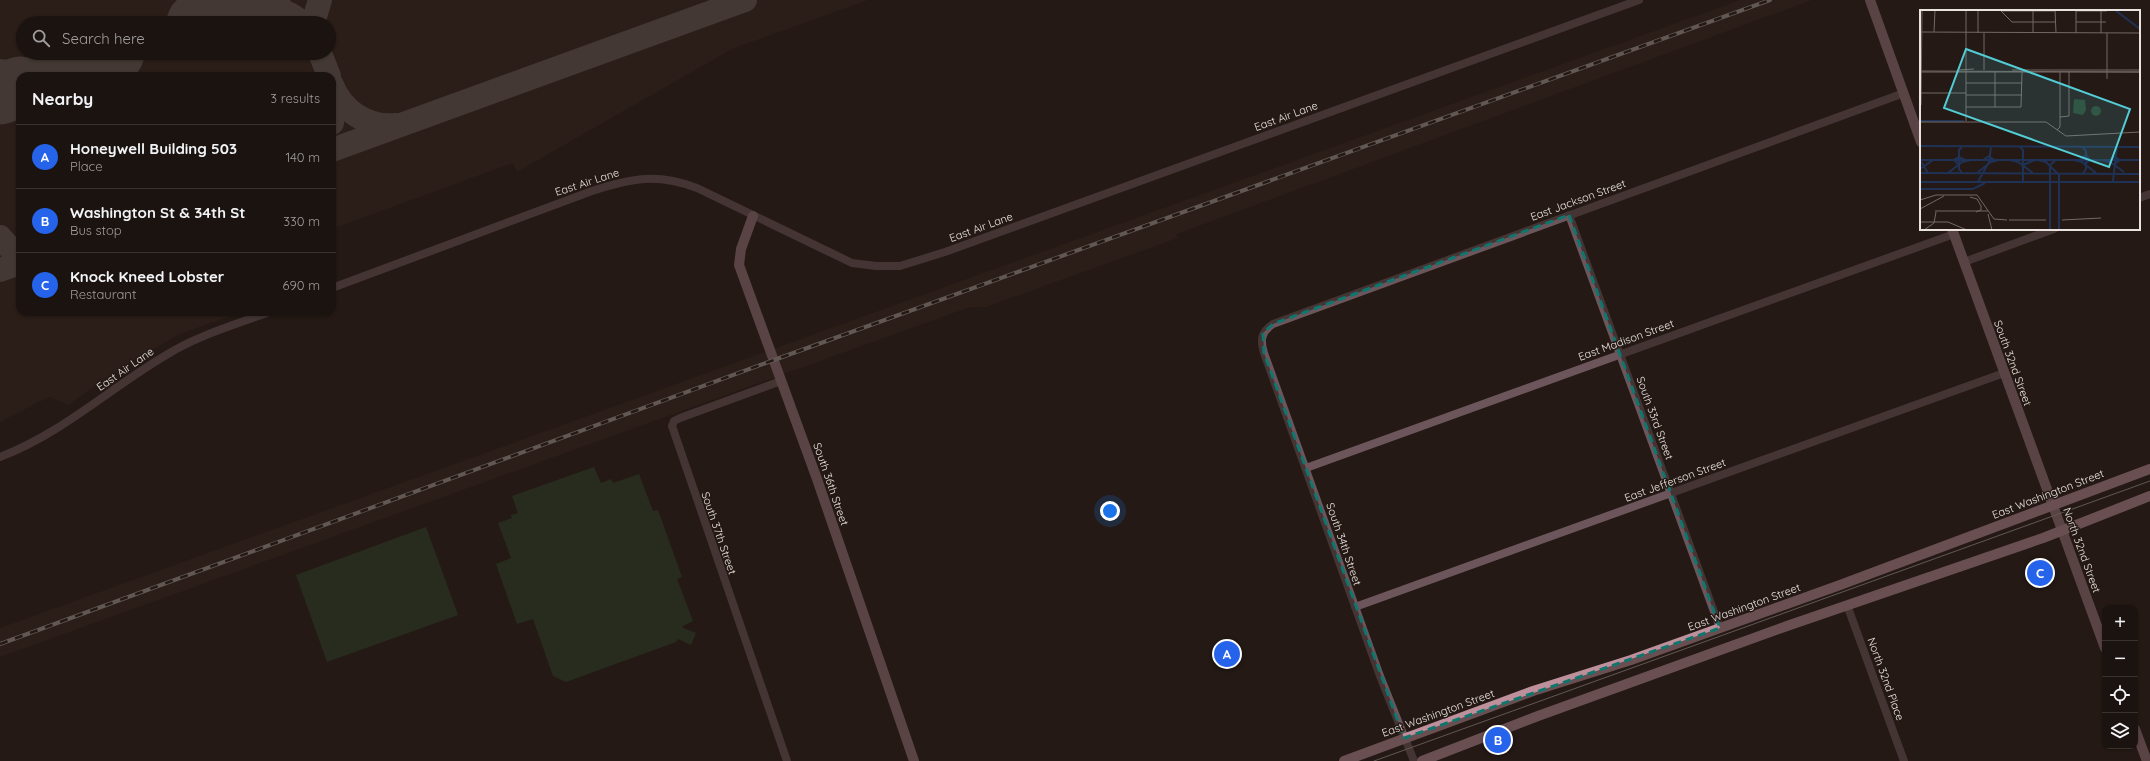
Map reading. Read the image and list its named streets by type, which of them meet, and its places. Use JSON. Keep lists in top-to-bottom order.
{
  "streets": {
    "main road": [
      "South 32nd Street",
      "South 36th Street",
      "East Washington Street",
      "North 32nd Street"
    ],
    "street": [
      "East Air Lane",
      "East Jackson Street",
      "East Madison Street",
      "South 33rd Street",
      "East Jefferson Street",
      "South 37th Street",
      "South 34th Street",
      "North 32nd Place"
    ]
  },
  "crossings": [
    ["East Air Lane", "South 36th Street"],
    ["East Jackson Street", "South 33rd Street"],
    ["East Jackson Street", "South 34th Street"],
    ["East Madison Street", "South 32nd Street"],
    ["East Madison Street", "South 33rd Street"],
    ["East Madison Street", "South 34th Street"],
    ["South 32nd Street", "East Jefferson Street"],
    ["South 32nd Street", "East Washington Street"],
    ["South 32nd Street", "North 32nd Street"],
    ["South 33rd Street", "East Jefferson Street"],
    ["South 33rd Street", "East Washington Street"],
    ["East Jefferson Street", "South 34th Street"],
    ["South 36th Street", "South 37th Street"],
    ["East Washington Street", "South 34th Street"],
    ["East Washington Street", "North 32nd Street"]
  ],
  "page": {
    "search": "Search here",
    "heading": ["Nearby", "3 results"],
    "list": [
      {
        "mark": "A",
        "name": "Honeywell Building 503",
        "note": "Place",
        "value": "140 m"
      },
      {
        "mark": "B",
        "name": "Washington St & 34th St",
        "note": "Bus stop",
        "value": "330 m"
      },
      {
        "mark": "C",
        "name": "Knock Kneed Lobster",
        "note": "Restaurant",
        "value": "690 m"
      }
    ],
    "pins": ["C", "A", "B"],
    "map_buttons": ["+", "−"]
  }
}
